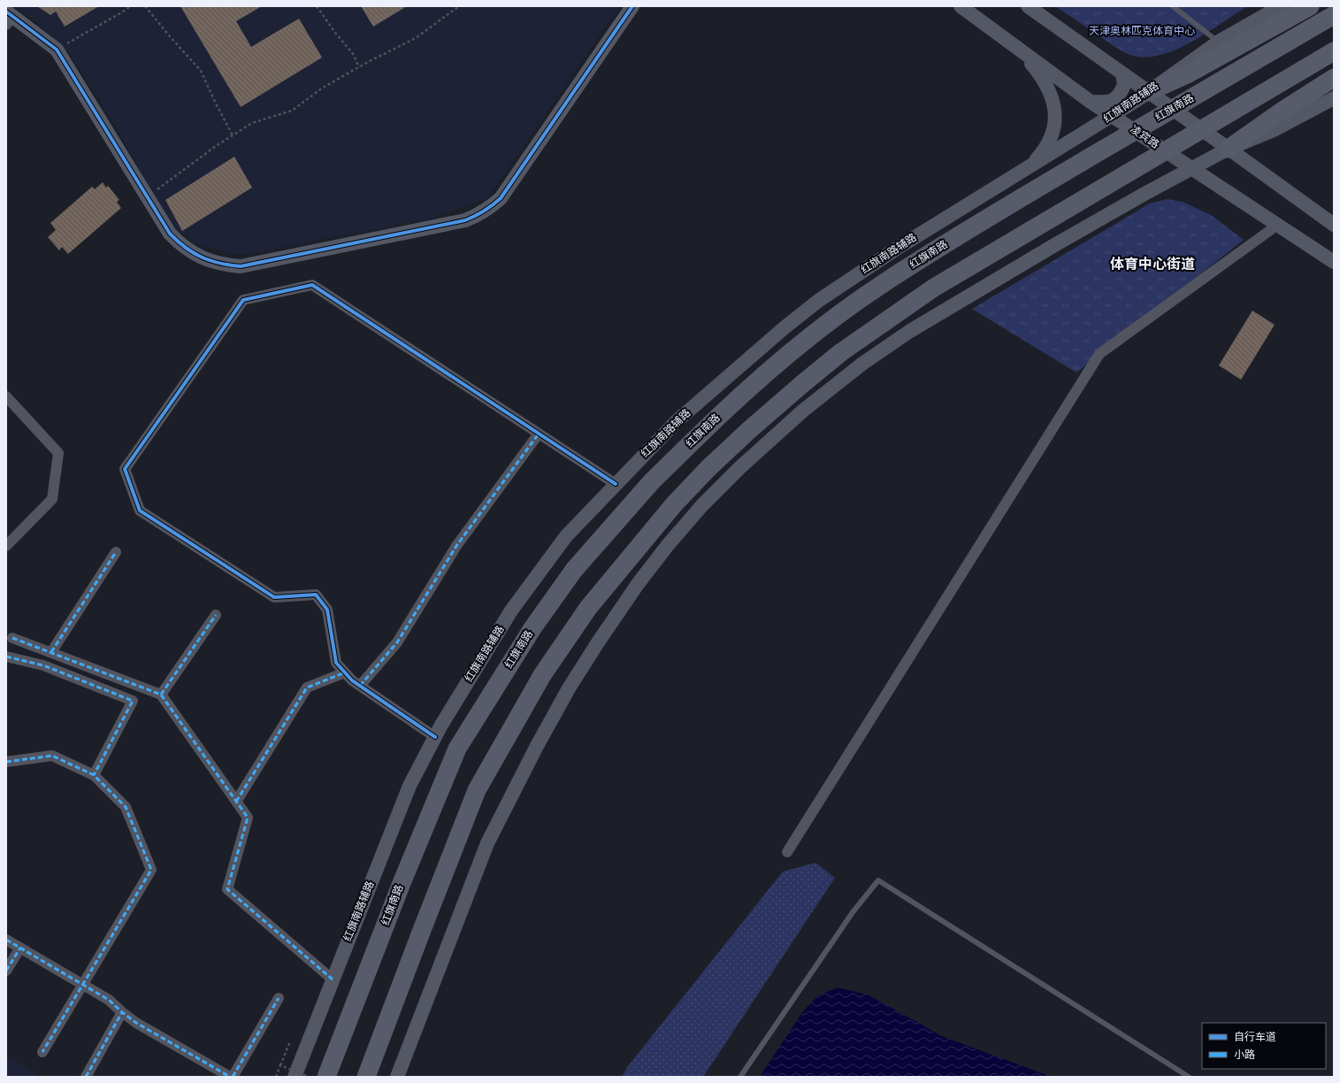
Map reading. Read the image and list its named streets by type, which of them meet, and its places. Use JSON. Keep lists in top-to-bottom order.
{
  "streets": {
    "highway": ["红旗南路"],
    "main road": ["红旗南路辅路", "凌宾路"]
  },
  "crossings": [
    ["红旗南路辅路", "凌宾路"]
  ],
  "districts": ["体育中心街道"],
  "parks": ["天津奥林匹克体育中心"],
  "legend": ["自行车道", "小路"]
}
